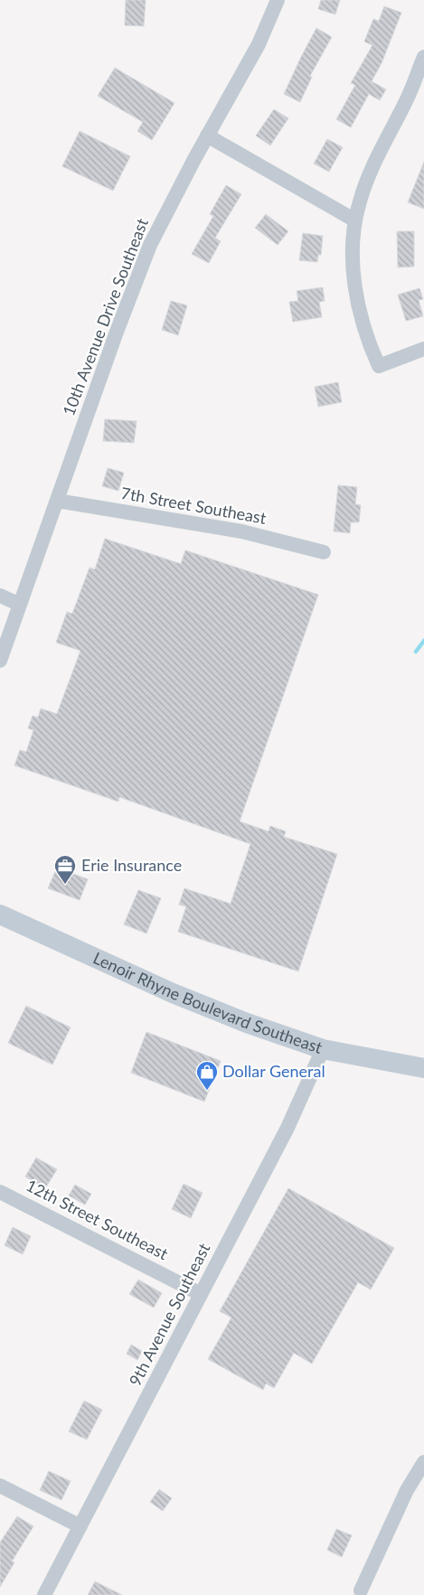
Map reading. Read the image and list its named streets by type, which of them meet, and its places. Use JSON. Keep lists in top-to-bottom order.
{
  "streets": {
    "main road": ["Lenoir Rhyne Boulevard Southeast"],
    "street": [
      "10th Avenue Drive Southeast",
      "7th Street Southeast",
      "12th Street Southeast",
      "9th Avenue Southeast"
    ]
  },
  "crossings": [
    ["10th Avenue Drive Southeast", "7th Street Southeast"],
    ["Lenoir Rhyne Boulevard Southeast", "9th Avenue Southeast"],
    ["12th Street Southeast", "9th Avenue Southeast"]
  ],
  "places": {
    "office": ["Erie Insurance"],
    "shop": ["Dollar General"]
  }
}
